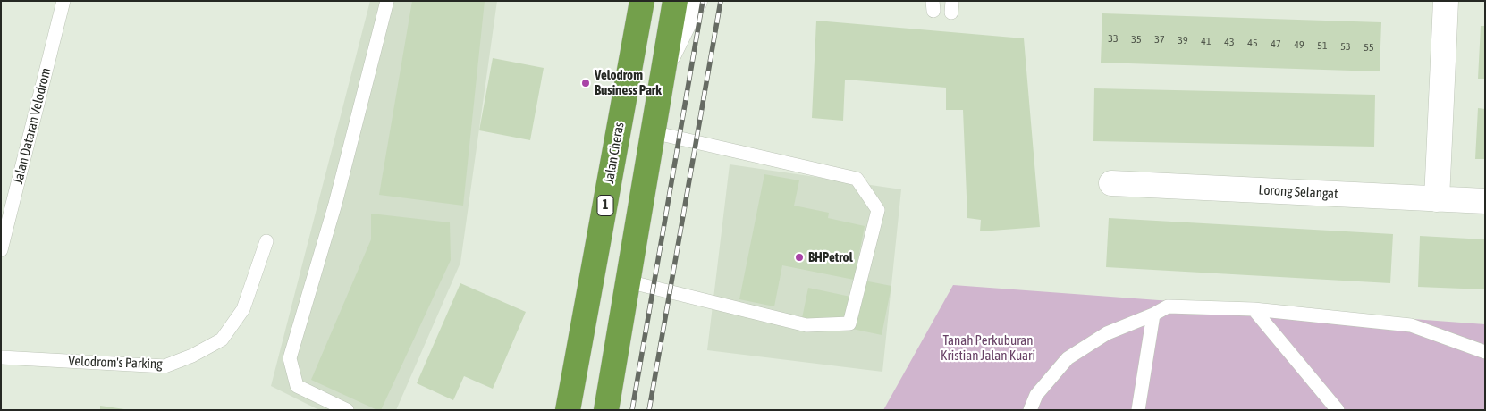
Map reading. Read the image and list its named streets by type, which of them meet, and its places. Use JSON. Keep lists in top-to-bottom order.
{
  "streets": {
    "highway": ["Jalan Cheras", "1"],
    "street": ["Lorong Selangat"],
    "lane": ["Jalan Dataran Velodrom", "Velodrom's Parking"]
  },
  "parks": ["Tanah Perkuburan Kristian Jalan Kuari"],
  "places": ["Velodrom Business Park", "BHPetrol"],
  "house_numbers": [
    "33",
    "35",
    "37",
    "39",
    "41",
    "43",
    "45",
    "47",
    "49",
    "51",
    "53",
    "55"
  ]
}
